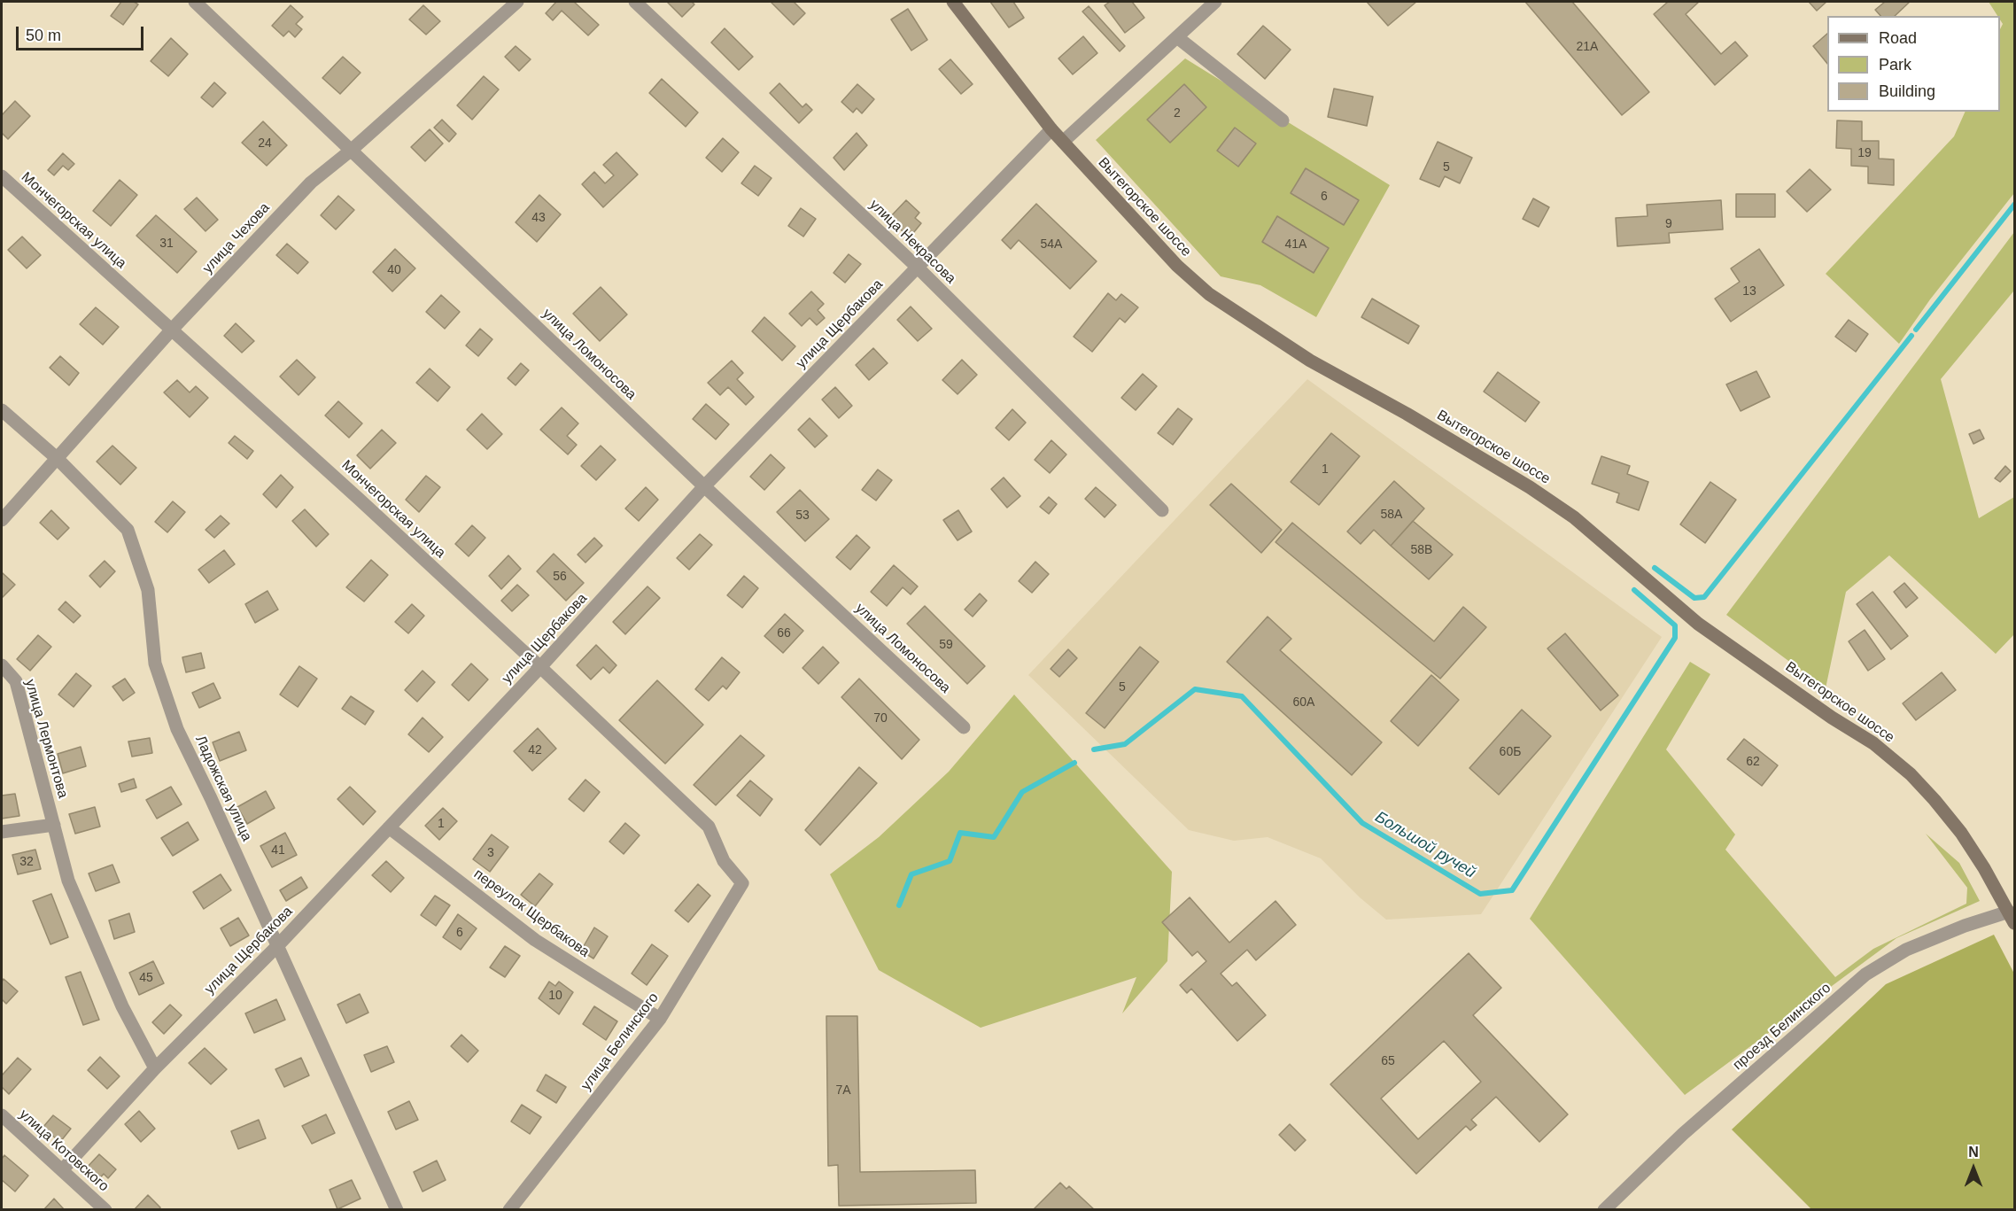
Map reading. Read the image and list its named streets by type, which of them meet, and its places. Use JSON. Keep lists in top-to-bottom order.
{
  "streets": {
    "main road": ["Вытегорское шоссе"],
    "street": [
      "Мончегорская улица",
      "улица Чехова",
      "улица Некрасова",
      "улица Щербакова",
      "улица Ломоносова",
      "улица Лермонтова",
      "Ладожская улица",
      "переулок Щербакова",
      "проезд Белинского",
      "улица Белинского",
      "улица Котовского"
    ]
  },
  "crossings": [
    ["Вытегорское шоссе", "улица Щербакова"],
    ["Вытегорское шоссе", "проезд Белинского"],
    ["Мончегорская улица", "улица Чехова"],
    ["Мончегорская улица", "улица Щербакова"],
    ["Мончегорская улица", "улица Белинского"],
    ["улица Чехова", "улица Ломоносова"],
    ["улица Чехова", "Ладожская улица"],
    ["улица Некрасова", "улица Щербакова"],
    ["улица Щербакова", "улица Ломоносова"],
    ["улица Щербакова", "улица Лермонтова"],
    ["улица Щербакова", "Ладожская улица"],
    ["улица Щербакова", "переулок Щербакова"],
    ["улица Щербакова", "улица Котовского"],
    ["переулок Щербакова", "улица Белинского"]
  ],
  "water": ["Большой ручей"],
  "house_numbers": [
    "21А",
    "2",
    "24",
    "19",
    "5",
    "6",
    "43",
    "9",
    "31",
    "54А",
    "41А",
    "40",
    "13",
    "1",
    "58А",
    "53",
    "58В",
    "56",
    "66",
    "59",
    "5",
    "60А",
    "70",
    "42",
    "60Б",
    "62",
    "1",
    "41",
    "3",
    "32",
    "6",
    "45",
    "10",
    "65",
    "7А"
  ],
  "legend": ["Road", "Park", "Building"],
  "scale_bar": "50 m",
  "north": "top"
}
